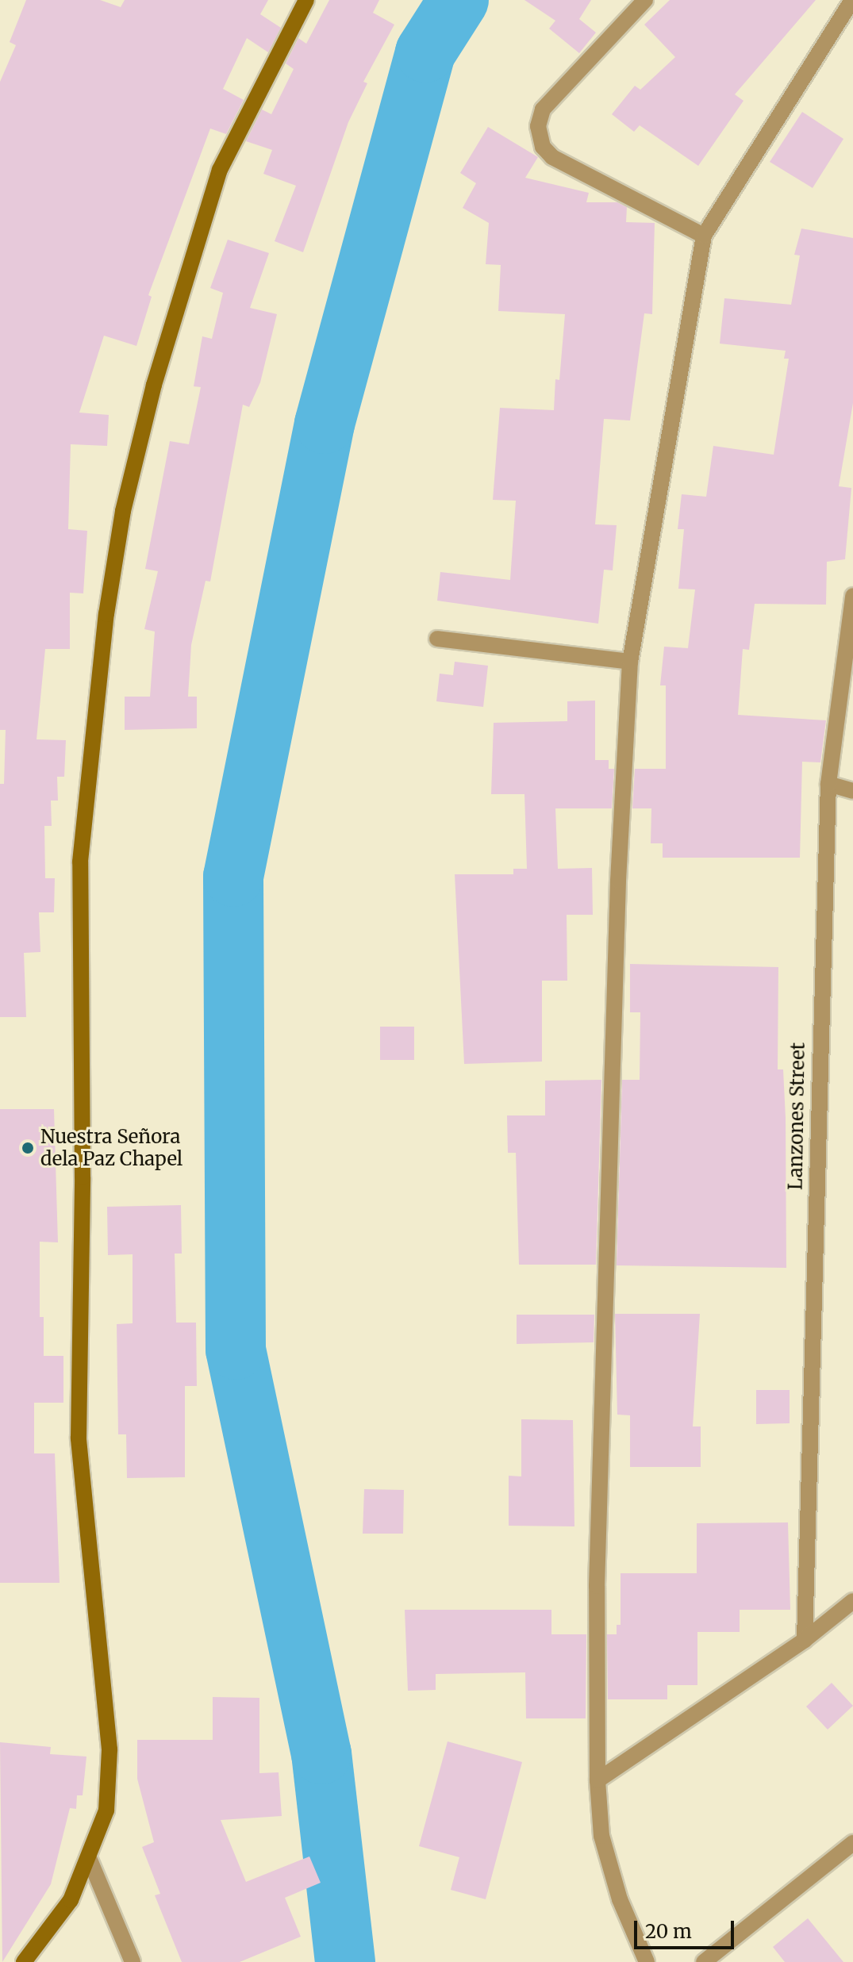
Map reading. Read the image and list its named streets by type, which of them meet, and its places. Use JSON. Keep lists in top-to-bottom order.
{
  "streets": {
    "street": ["Lanzones Street"]
  },
  "places": ["Nuestra Señora dela Paz Chapel"],
  "scale_bar": "20 m"
}
